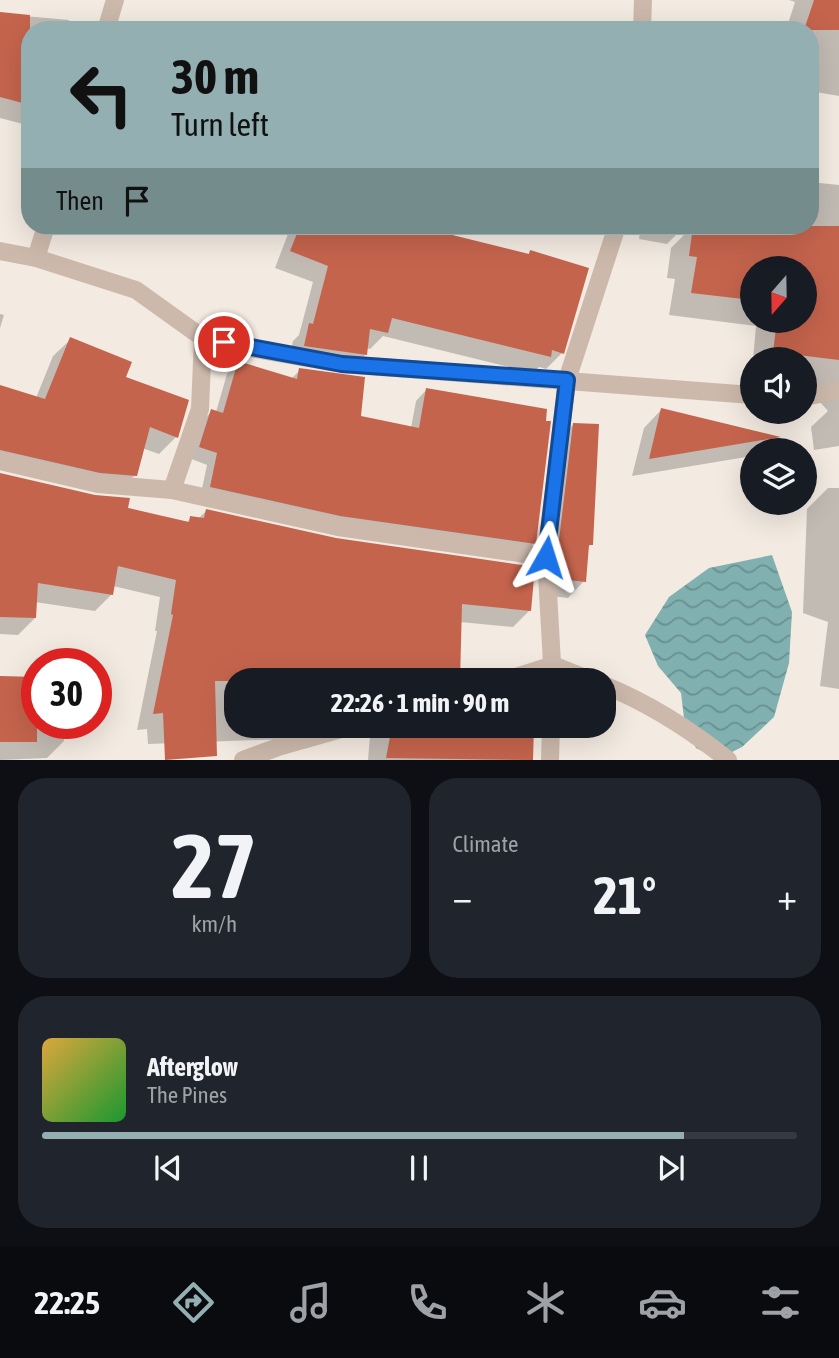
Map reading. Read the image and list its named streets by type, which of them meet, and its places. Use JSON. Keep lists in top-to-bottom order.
{
  "north": "bottom",
  "page": {
    "turn": ["30 m", "Turn left"],
    "then": "Then",
    "limit": "30",
    "trip": "22:26 · 1 min · 90 m",
    "tile": [
      ["27", "km/h"],
      "Climate"
    ],
    "heat": ["−", "21°", "+"],
    "song": ["Afterglow", "The Pines"],
    "tabs": "22:25"
  }
}
